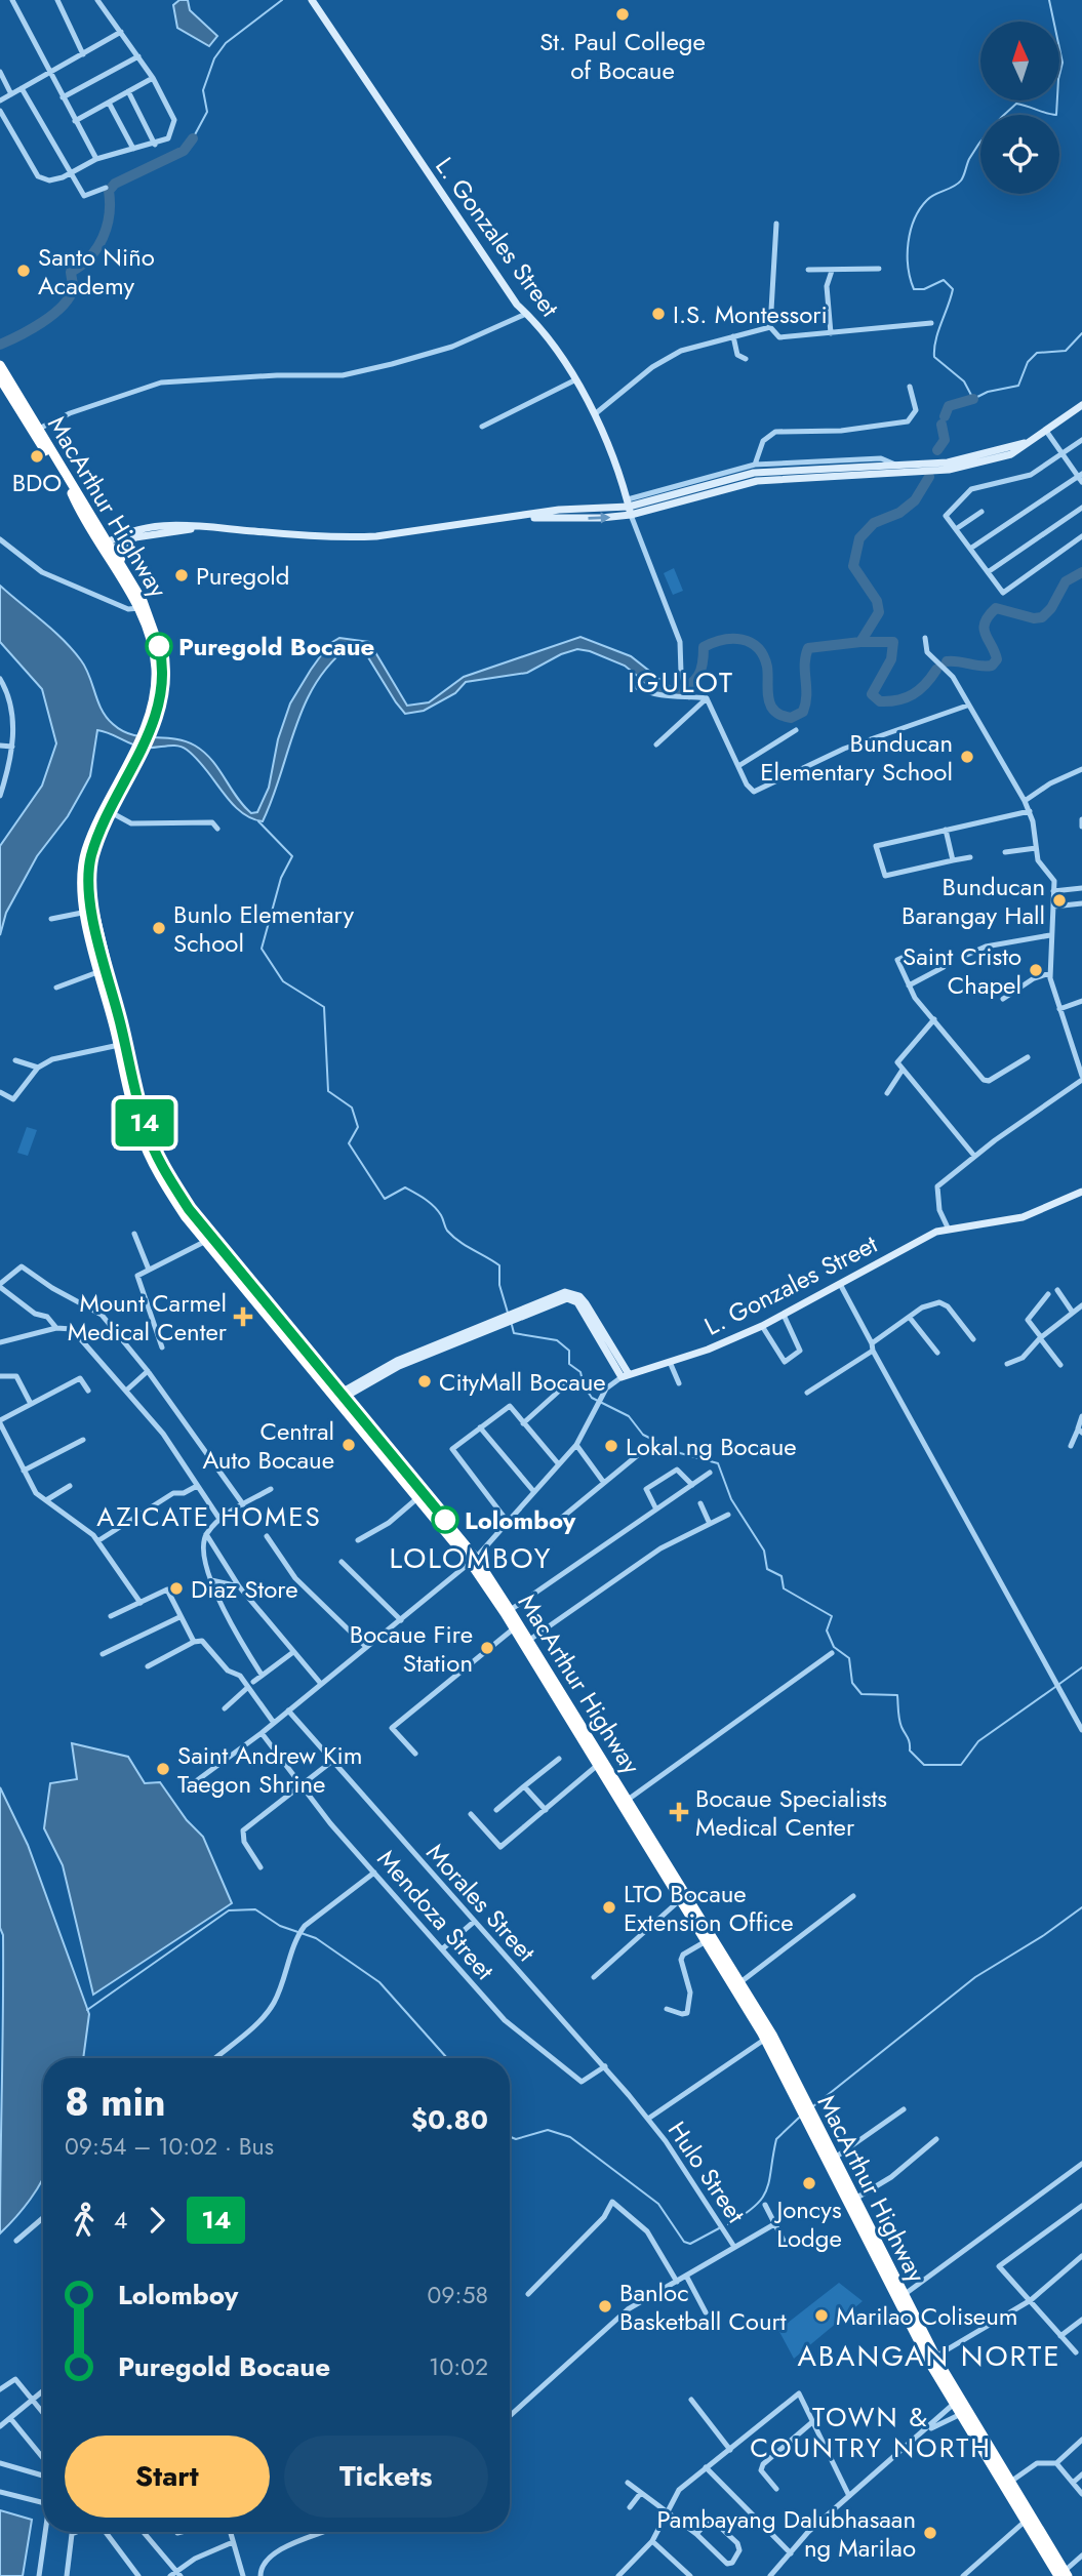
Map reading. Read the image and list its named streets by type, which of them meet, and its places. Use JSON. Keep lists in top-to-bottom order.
{
  "streets": {
    "highway": ["MacArthur Highway"],
    "street": [
      "L. Gonzales Street",
      "Morales Street",
      "Mendoza Street",
      "Hulo Street"
    ]
  },
  "crossings": [
    ["L. Gonzales Street", "MacArthur Highway"],
    ["Morales Street", "Mendoza Street"],
    ["Morales Street", "Hulo Street"]
  ],
  "districts": [
    "IGULOT",
    "AZICATE HOMES",
    "LOLOMBOY",
    "ABANGAN NORTE",
    "TOWN & COUNTRY NORTH"
  ],
  "places": {
    "other": [
      "St. Paul College of Bocaue",
      "Santo Niño Academy",
      "I.S. Montessori",
      "BDO",
      "Puregold",
      "Puregold Bocaue",
      "Bunducan Elementary School",
      "Bunducan Barangay Hall",
      "Bunlo Elementary School",
      "Saint Cristo Chapel",
      "CityMall Bocaue",
      "Central Auto Bocaue",
      "Lokal ng Bocaue",
      "Lolomboy",
      "Diaz Store",
      "Bocaue Fire Station",
      "Saint Andrew Kim Taegon Shrine",
      "LTO Bocaue Extension Office",
      "Joncys Lodge",
      "Banloc Basketball Court",
      "Marilao Coliseum",
      "Pambayang Dalubhasaan ng Marilao"
    ],
    "health": ["Mount Carmel Medical Center", "Bocaue Specialists Medical Center"]
  },
  "lines": ["bus line 14"],
  "north": "top",
  "page": {
    "on_map": "14",
    "heading": ["8 min", "09:54 – 10:02 · Bus", "$0.80"],
    "legs": ["4", "14"],
    "list": [
      {
        "name": "Lolomboy",
        "value": "09:58"
      },
      {
        "name": "Puregold Bocaue",
        "value": "10:02"
      }
    ],
    "buttons": ["Start", "Tickets"]
  }
}
